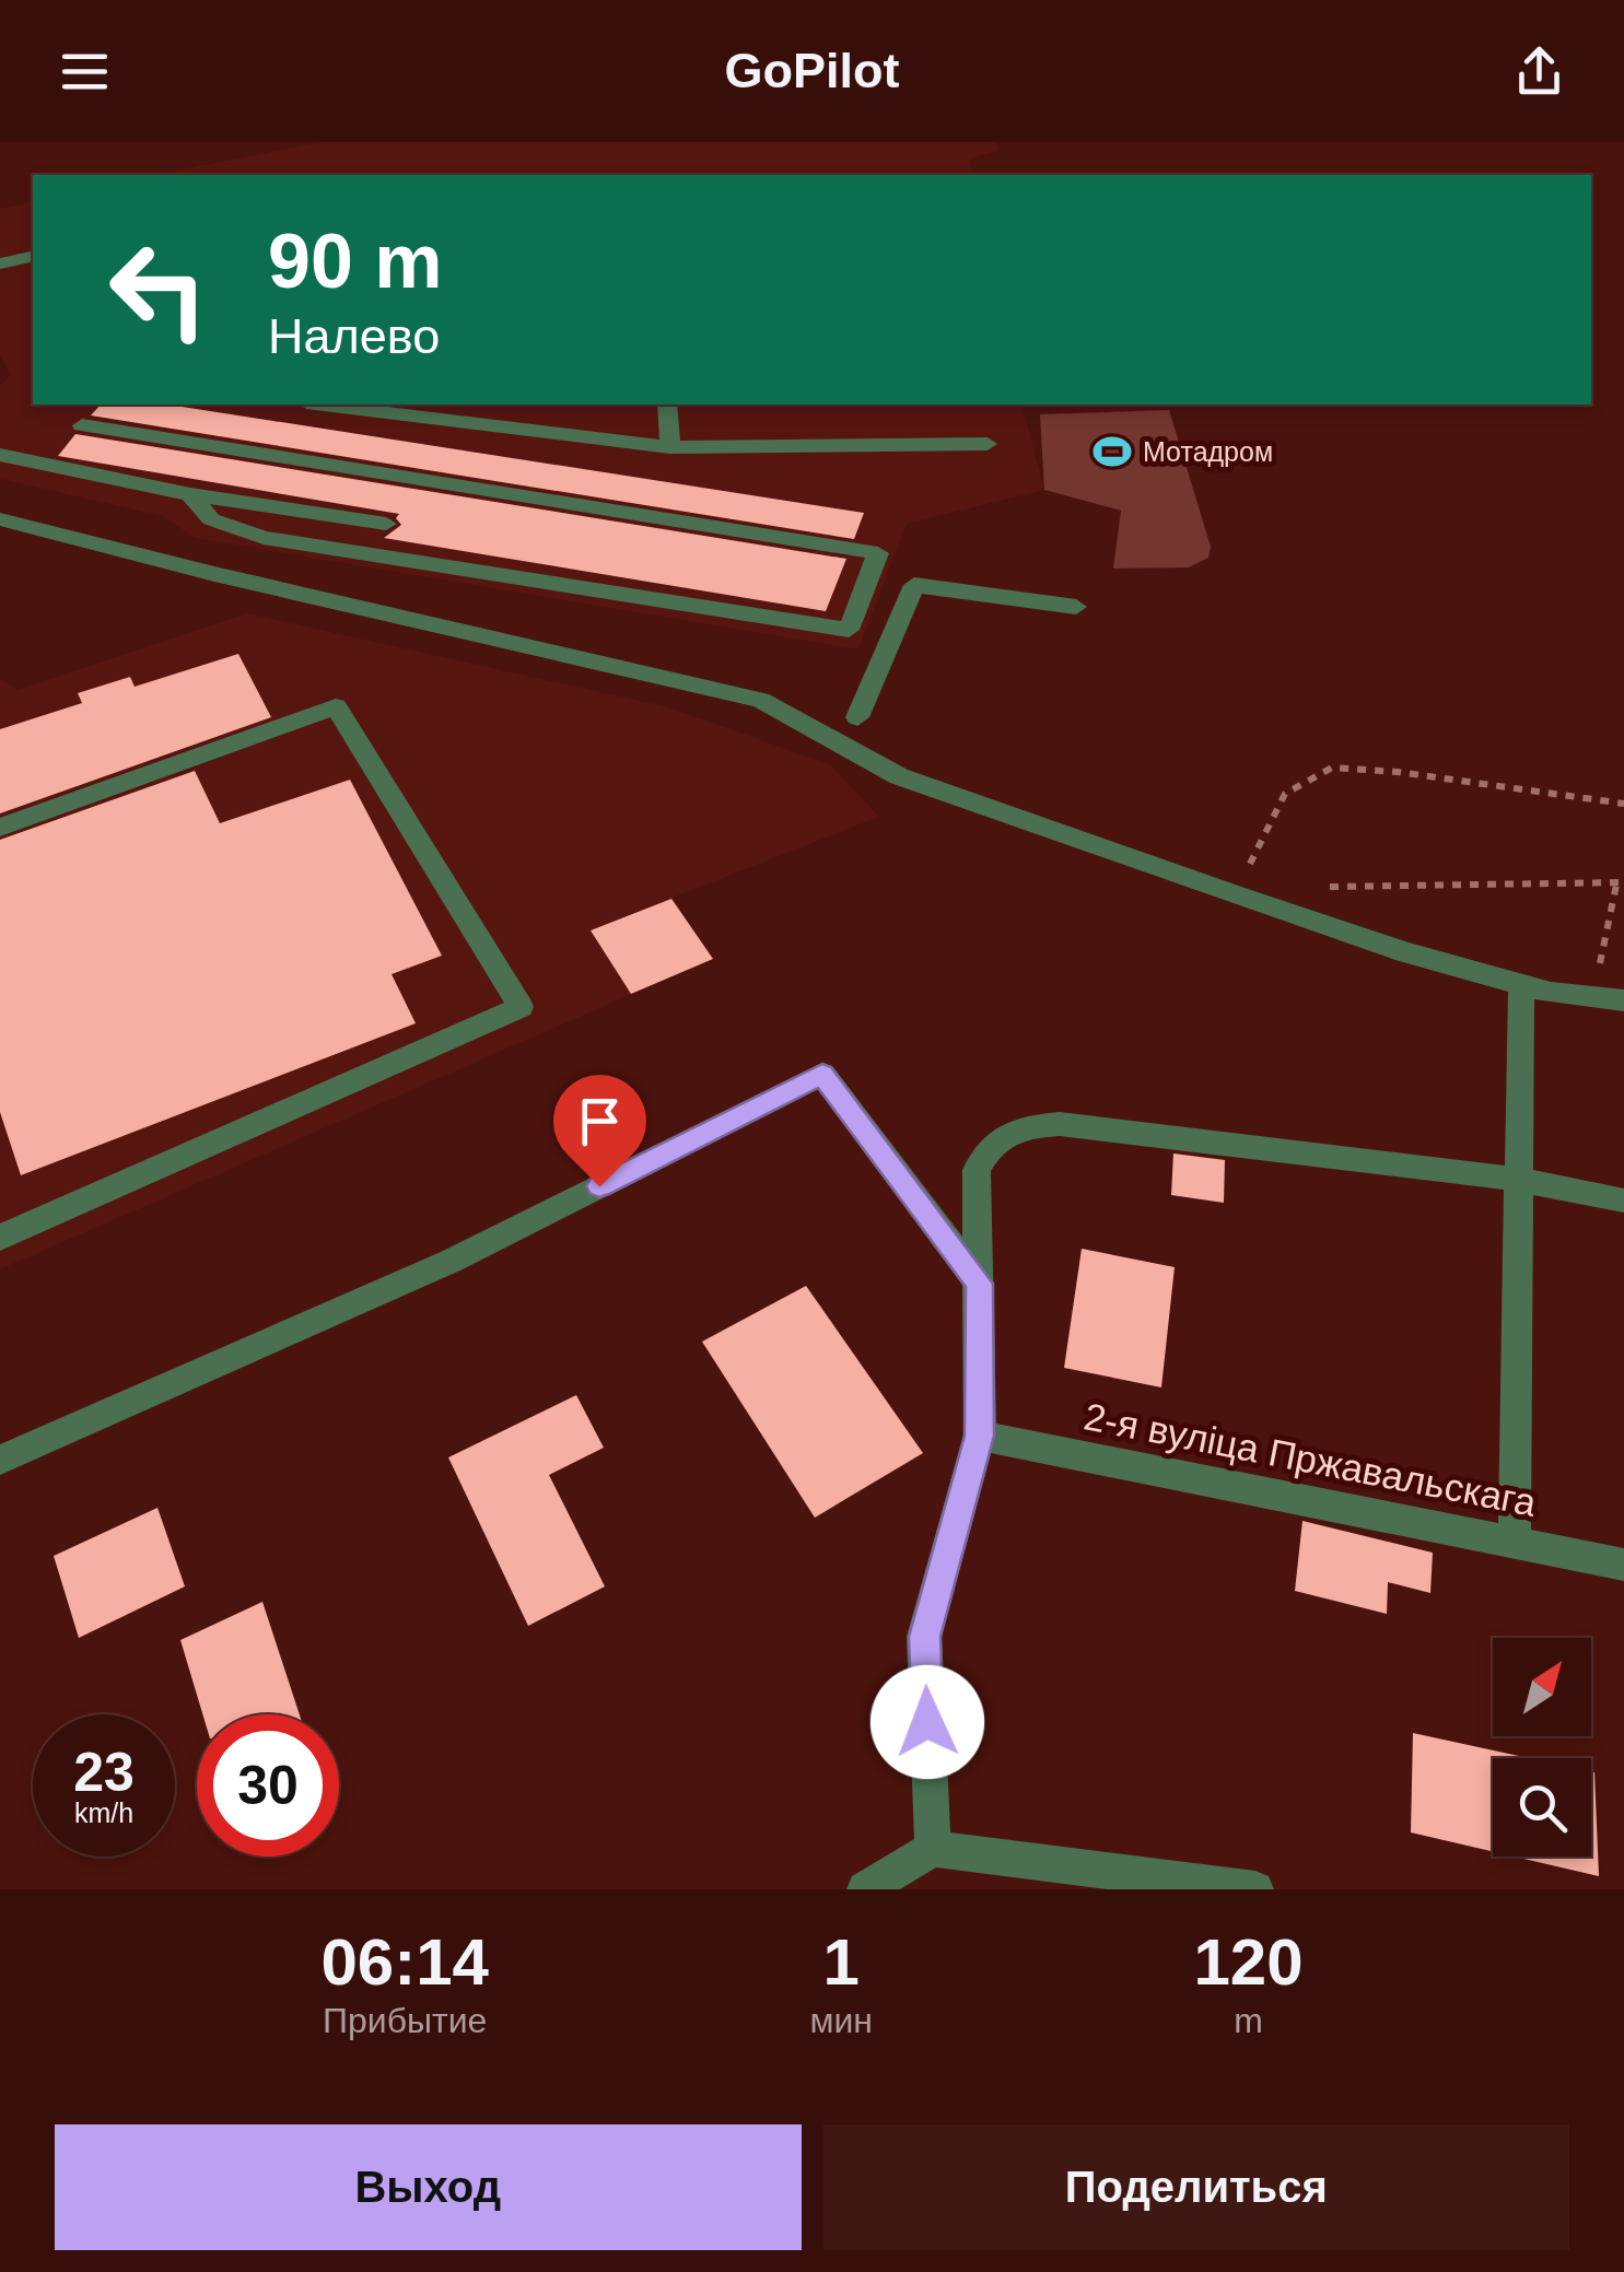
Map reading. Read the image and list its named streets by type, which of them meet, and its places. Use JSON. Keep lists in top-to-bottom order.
{
  "streets": {
    "street": ["2-я вуліца Пржавальскага"]
  },
  "places": {
    "sports": ["Мотадром"]
  },
  "north": "top right",
  "page": {
    "header": "GoPilot",
    "turn": ["90 m", "Налево"],
    "speed": "23 km/h",
    "limit": "30",
    "eta": [
      "06:14",
      "Прибытие",
      "1",
      "мин",
      "120",
      "m"
    ],
    "buttons": ["Выход", "Поделиться"]
  }
}
